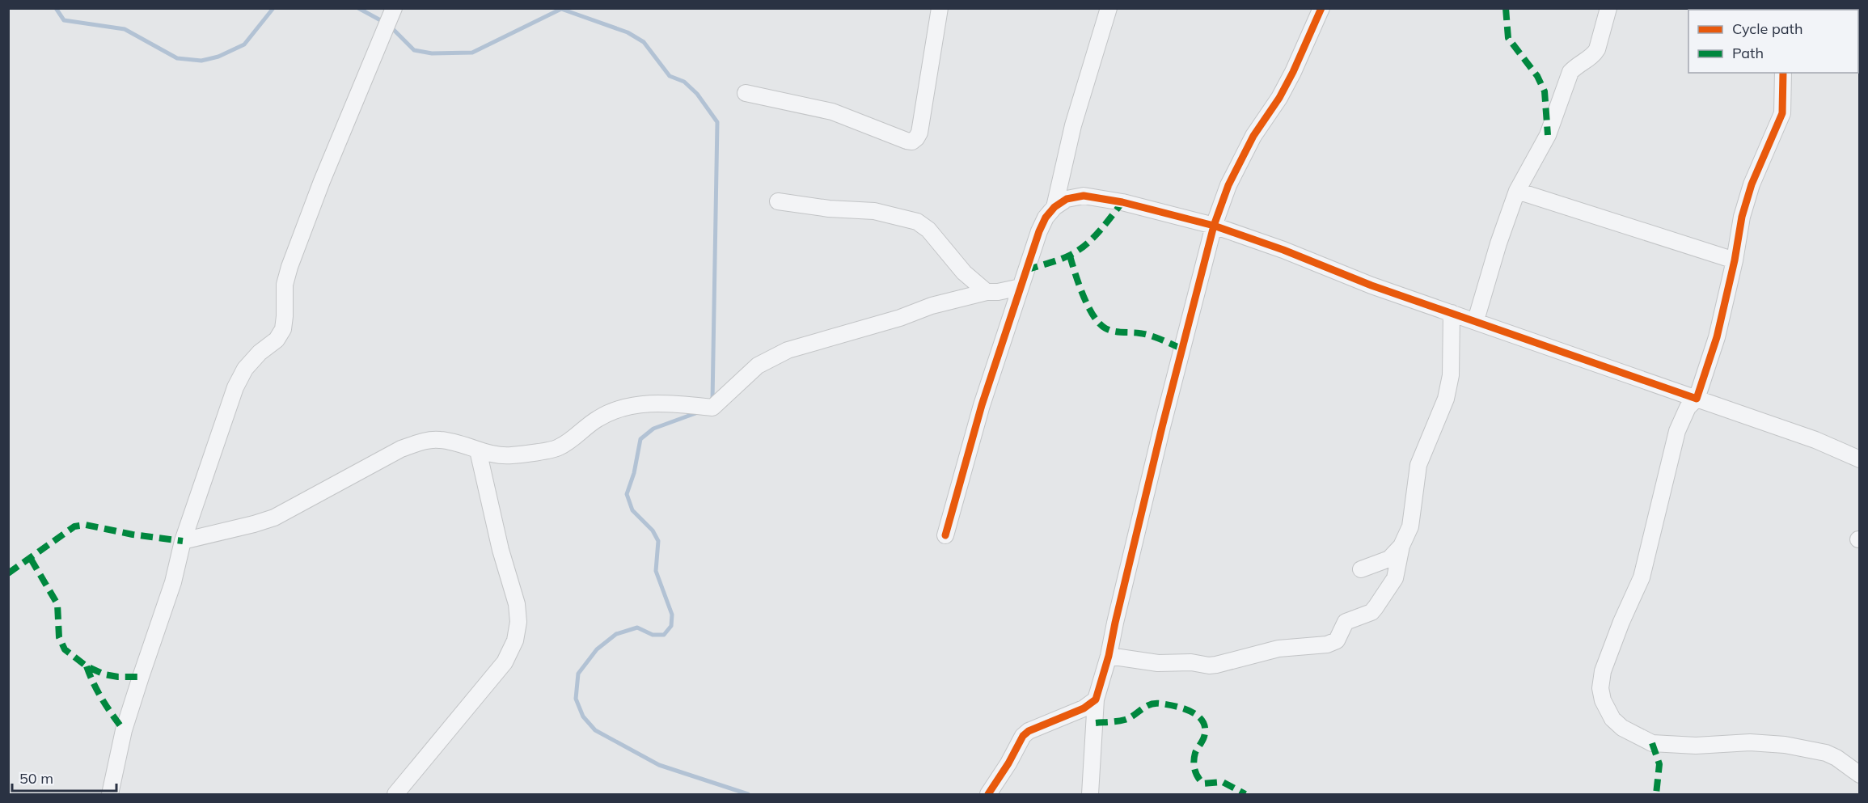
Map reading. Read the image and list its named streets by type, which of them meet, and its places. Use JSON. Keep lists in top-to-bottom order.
{
  "legend": ["Cycle path", "Path"],
  "scale_bar": "50 m"
}
